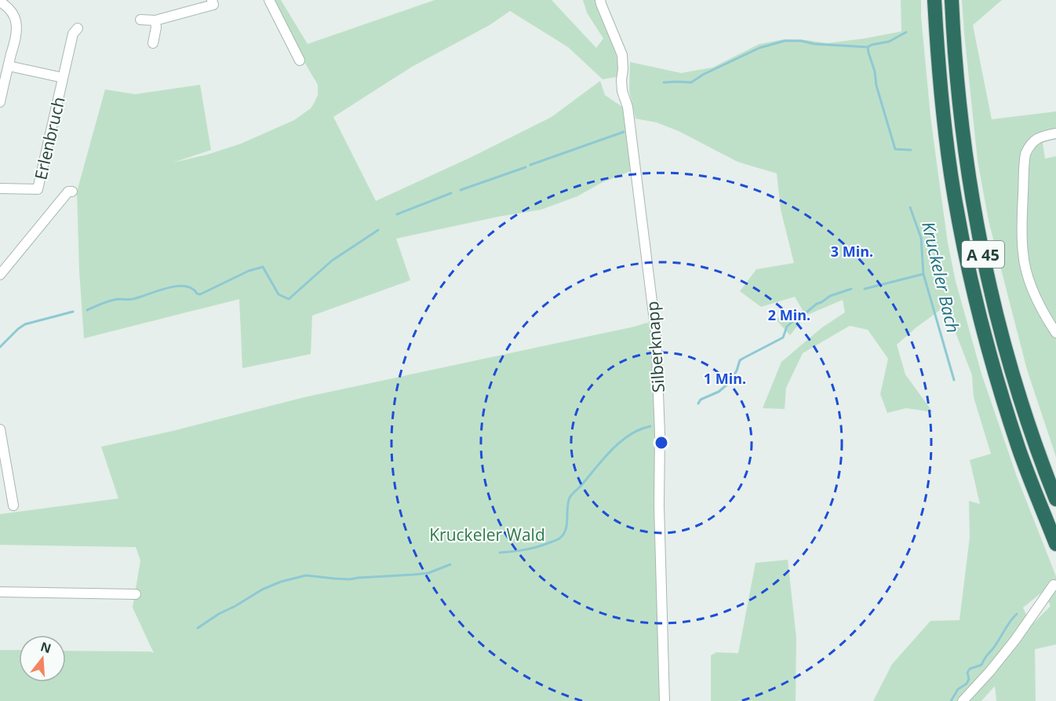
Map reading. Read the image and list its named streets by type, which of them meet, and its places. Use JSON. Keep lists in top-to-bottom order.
{
  "streets": {
    "highway": ["A 45"],
    "street": ["Erlenbruch", "Silberknapp"]
  },
  "water": ["Kruckeler Bach"],
  "parks": ["Kruckeler Wald"],
  "north": "top",
  "rings": ["3 Min.", "2 Min.", "1 Min."]
}
